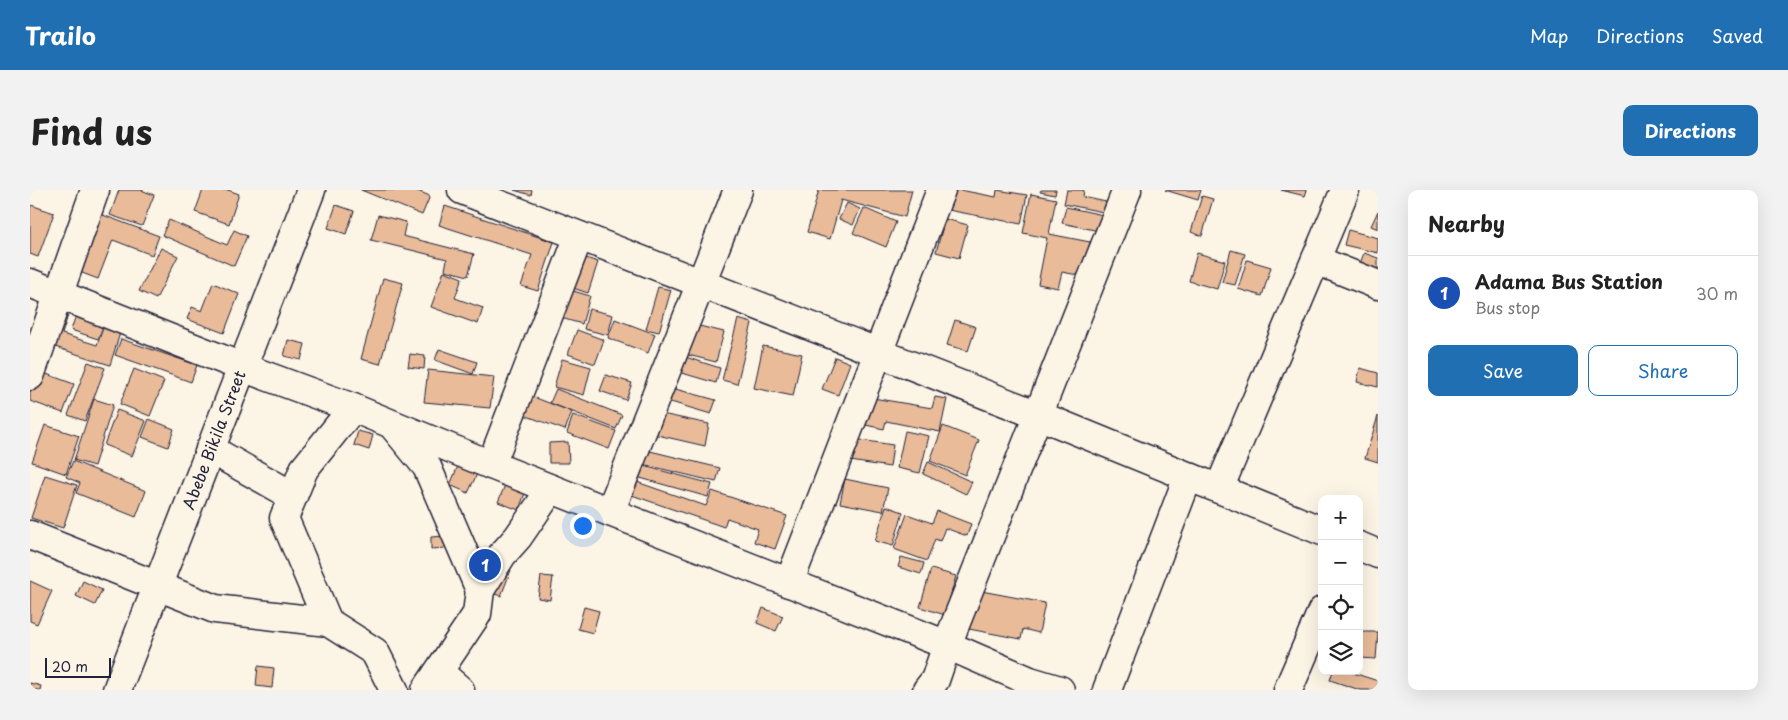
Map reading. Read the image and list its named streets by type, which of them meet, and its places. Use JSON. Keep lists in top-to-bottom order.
{
  "streets": {
    "street": ["Abebe Bikila Street"]
  },
  "scale_bar": "20 m",
  "page": {
    "header": "Trailo",
    "nav": ["Map", "Directions", "Saved"],
    "title": "Find us",
    "buttons": [
      "Directions",
      ["Save", "Share"]
    ],
    "heading": "Nearby",
    "list": [
      {
        "mark": "1",
        "name": "Adama Bus Station",
        "note": "Bus stop",
        "value": "30 m"
      }
    ],
    "map_buttons": ["+", "−"],
    "pins": "1",
    "scale": "20 m"
  }
}
